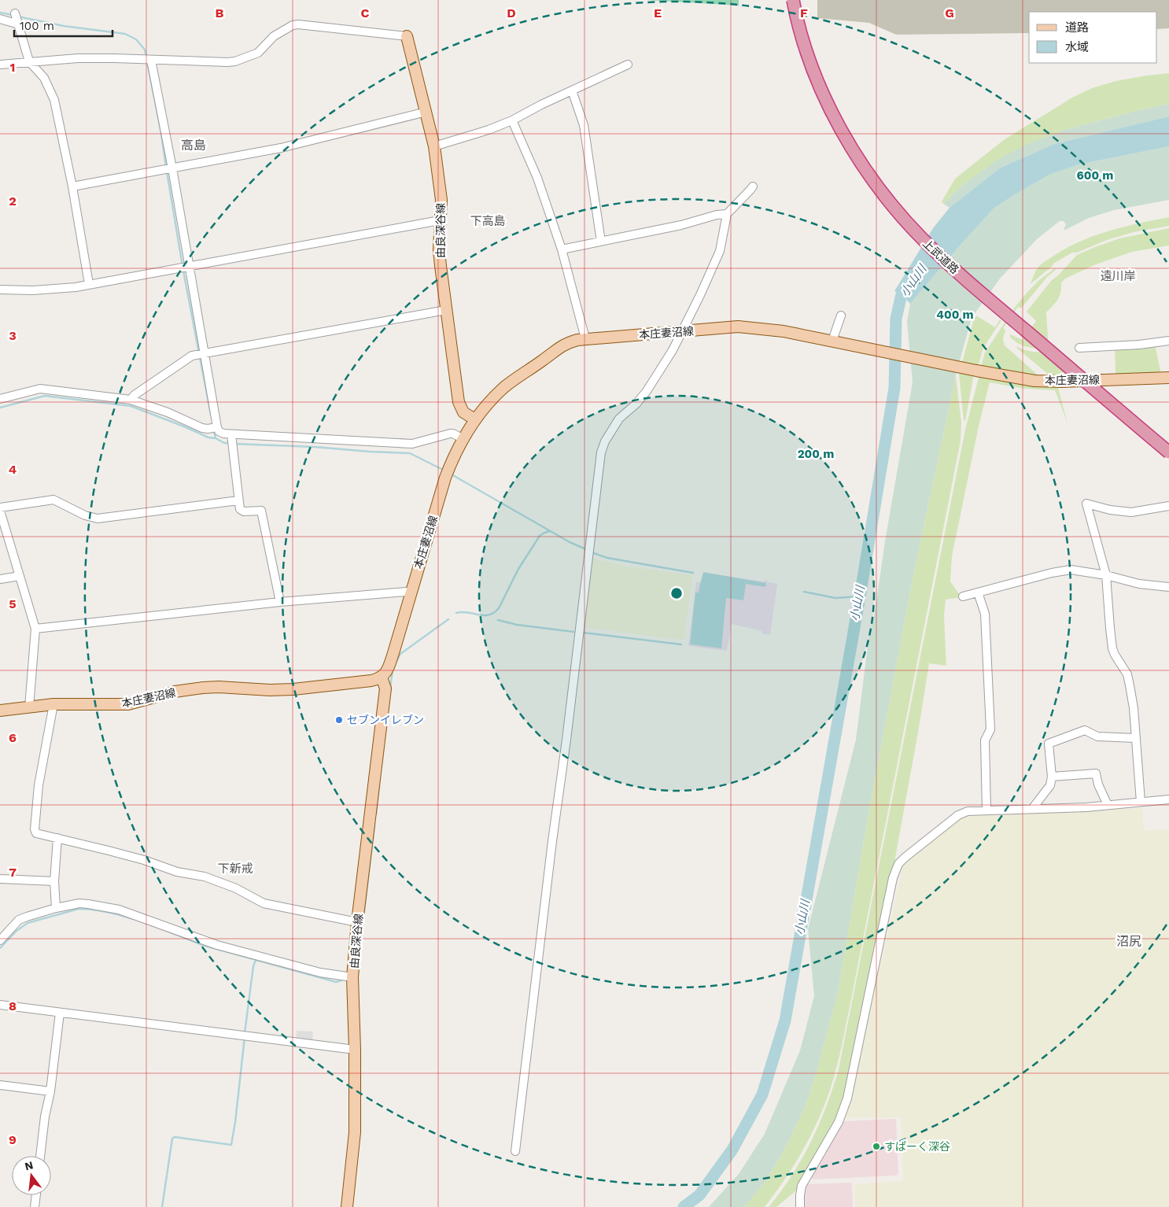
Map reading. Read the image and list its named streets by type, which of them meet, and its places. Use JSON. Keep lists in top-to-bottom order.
{
  "streets": {
    "highway": ["上武道路"],
    "main road": ["由良深谷線", "本庄妻沼線"]
  },
  "crossings": [
    ["由良深谷線", "本庄妻沼線"]
  ],
  "districts": [
    "高島",
    "下高島",
    "遠川岸",
    "下新戒",
    "沼尻"
  ],
  "water": ["小山川"],
  "places": ["セブンイレブン", "すぱーく深谷"],
  "legend": ["道路", "水域"],
  "scale_bar": "100 m",
  "north": "top",
  "grid": {
    "columns": [
      "B",
      "C",
      "D",
      "E",
      "F",
      "G"
    ],
    "rows": [
      "1",
      "2",
      "3",
      "4",
      "5",
      "6",
      "7",
      "8",
      "9"
    ]
  },
  "rings": ["600 m", "400 m", "200 m"]
}
